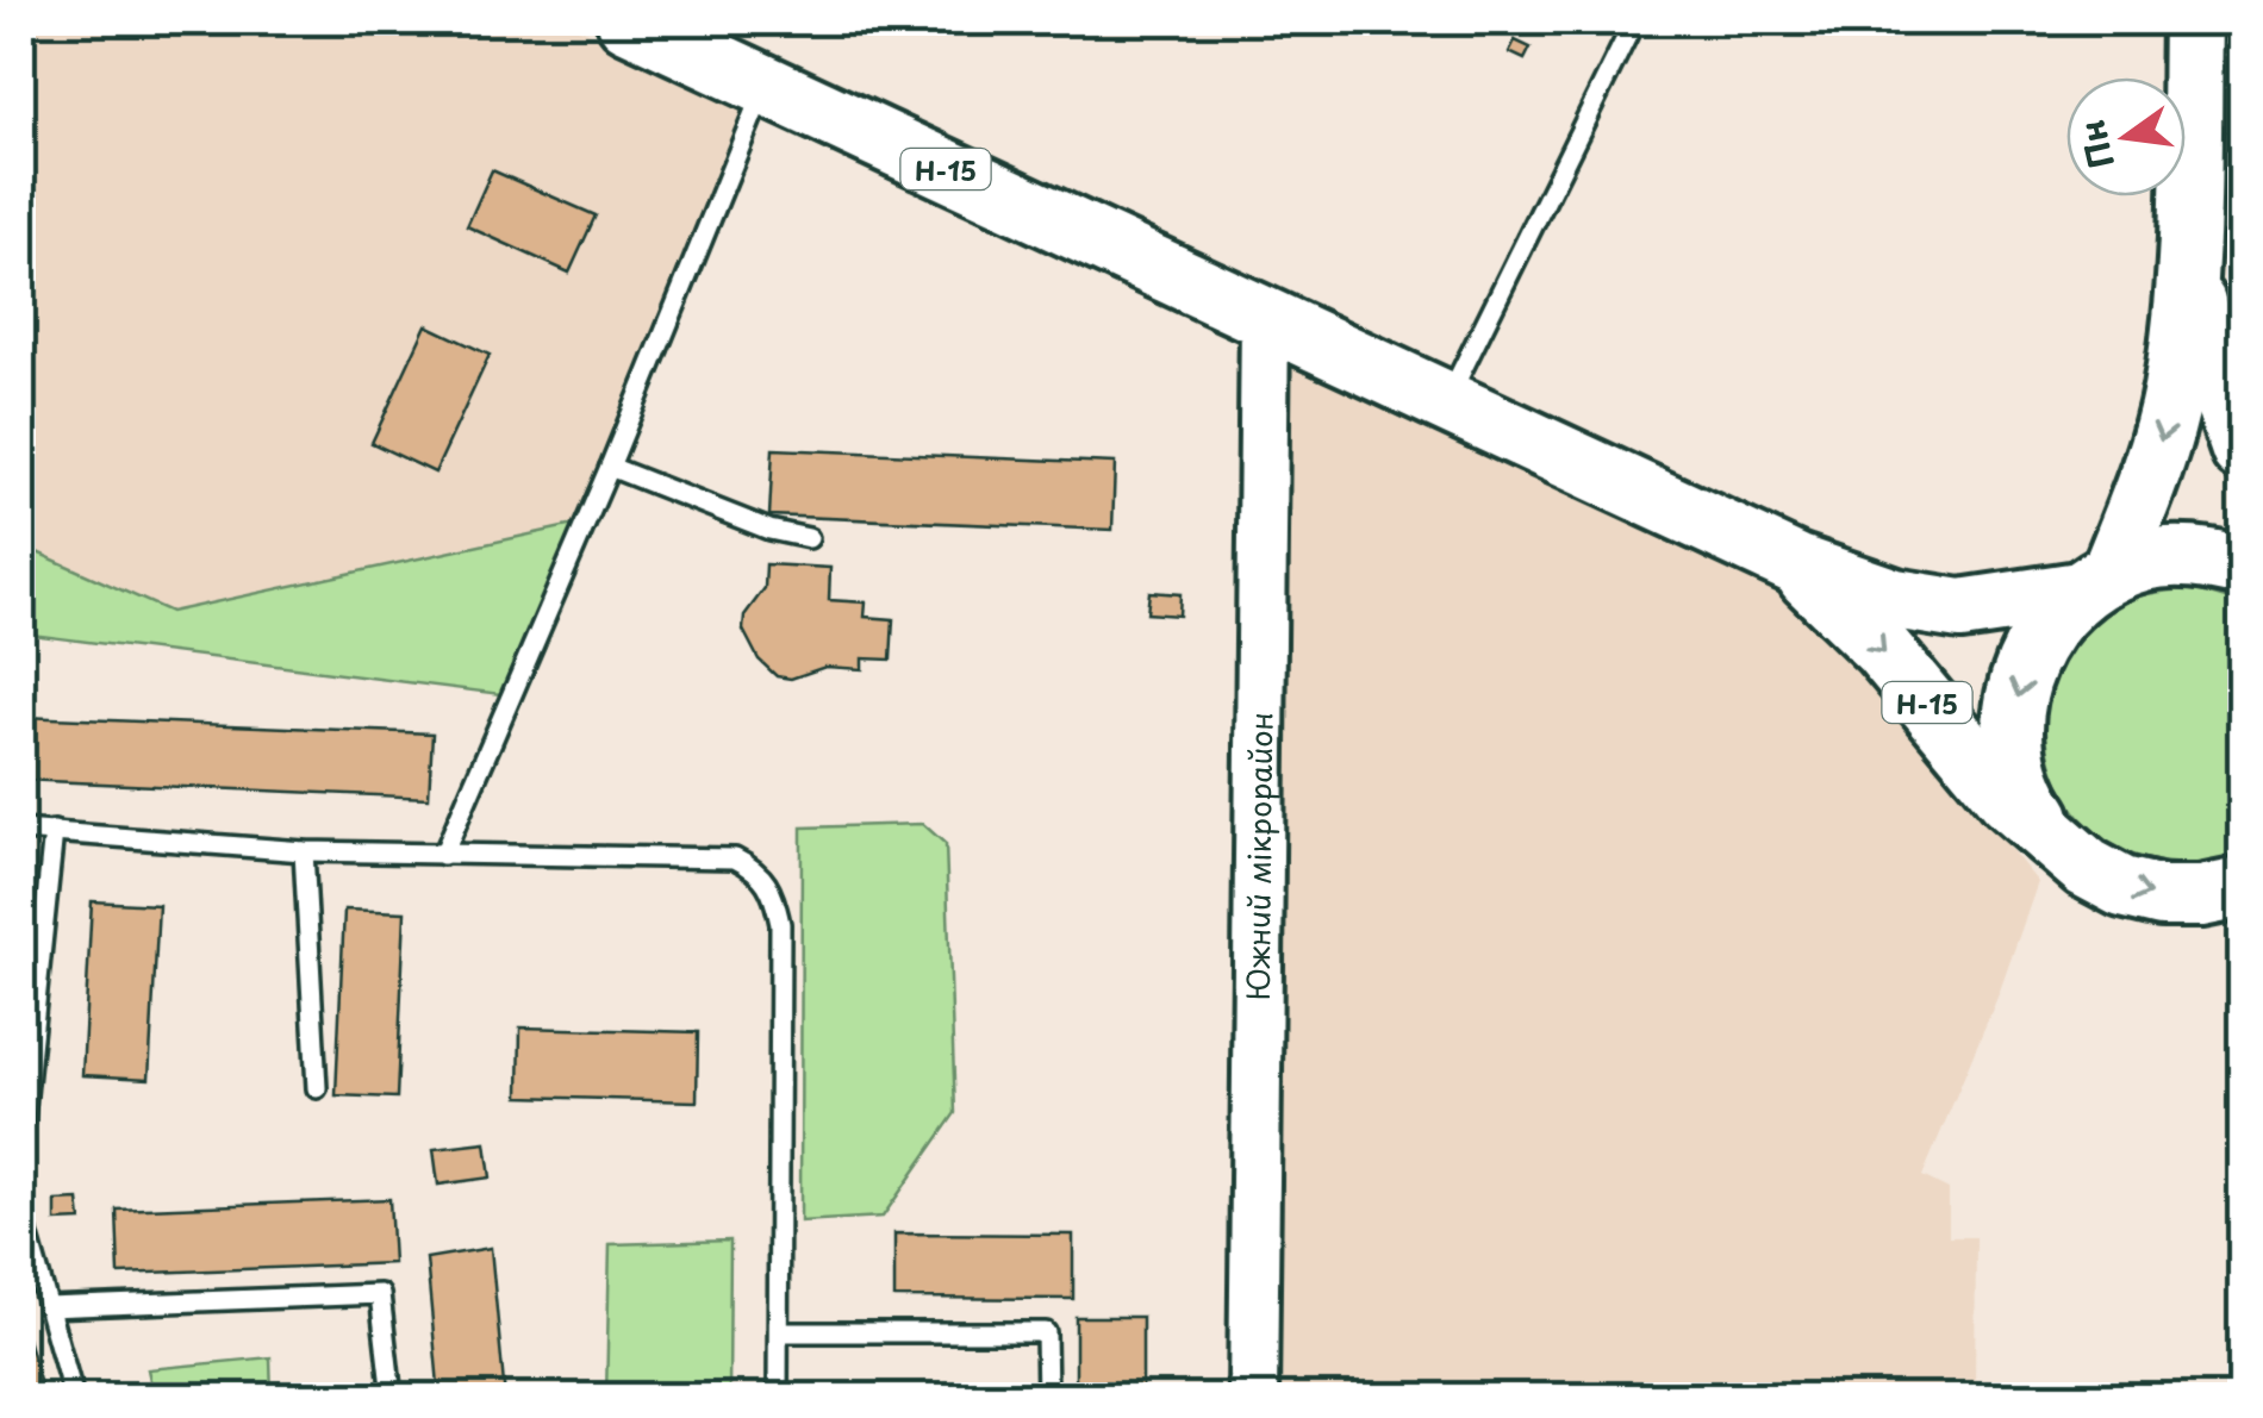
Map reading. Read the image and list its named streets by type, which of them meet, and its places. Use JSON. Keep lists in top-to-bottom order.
{
  "streets": {
    "main road": ["Н-15"],
    "street": ["Южний мікрорайон"]
  },
  "crossings": [
    ["Н-15", "Южний мікрорайон"]
  ],
  "north": "left"
}
